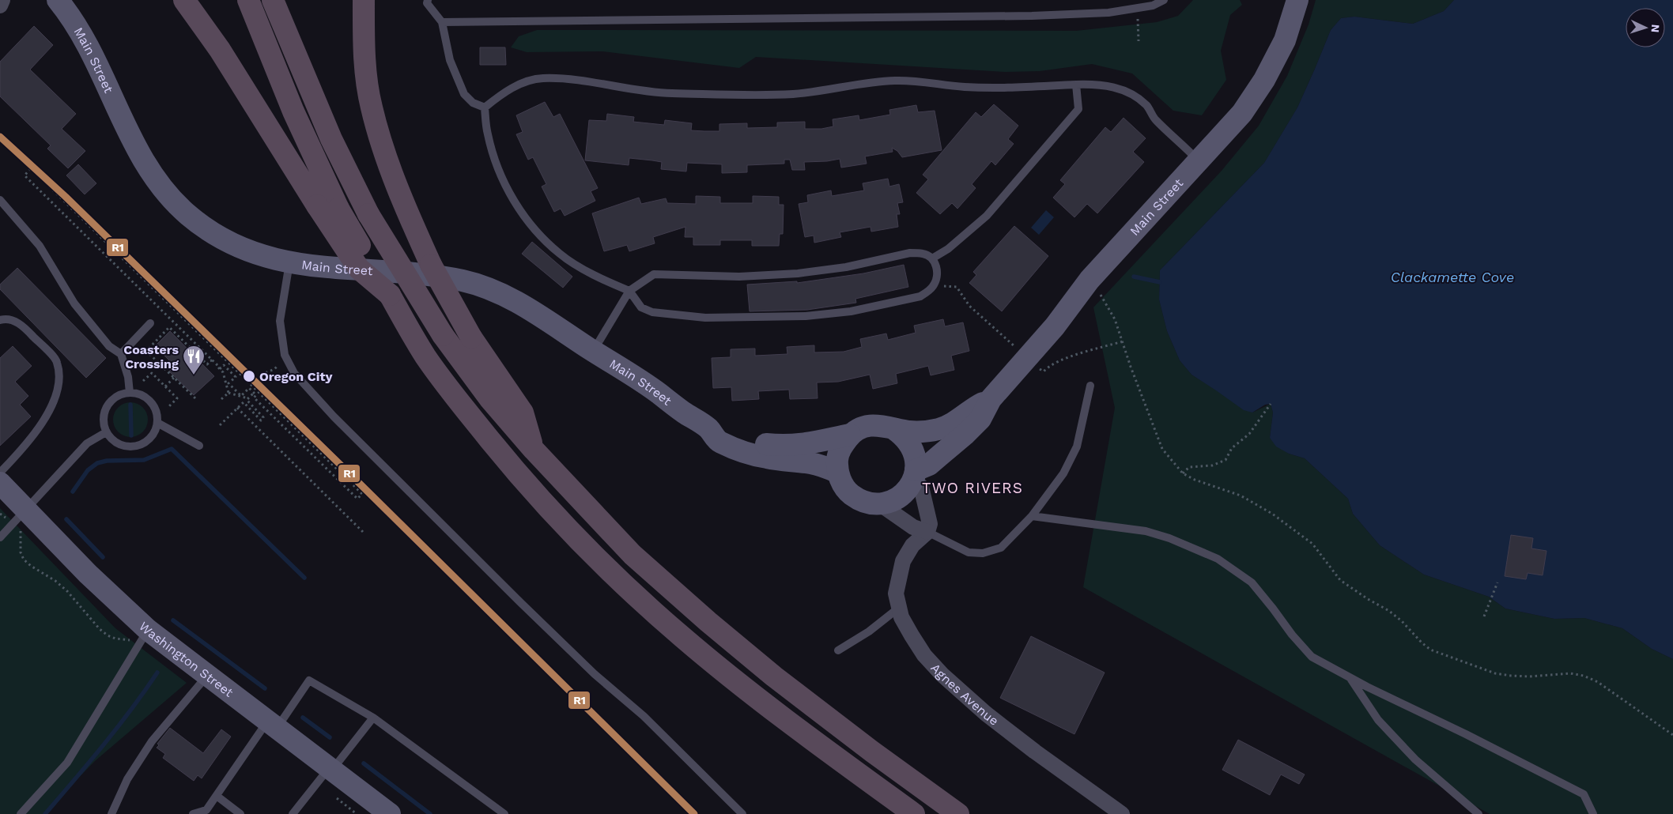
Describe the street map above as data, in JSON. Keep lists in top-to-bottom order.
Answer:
{
  "streets": {
    "street": ["Main Street", "Washington Street", "Agnes Avenue"]
  },
  "districts": ["TWO RIVERS"],
  "water": ["Clackamette Cove"],
  "places": {
    "restaurant": ["Coasters Crossing"],
    "other": ["Oregon City"]
  },
  "lines": ["transit line R1"],
  "north": "right"
}
